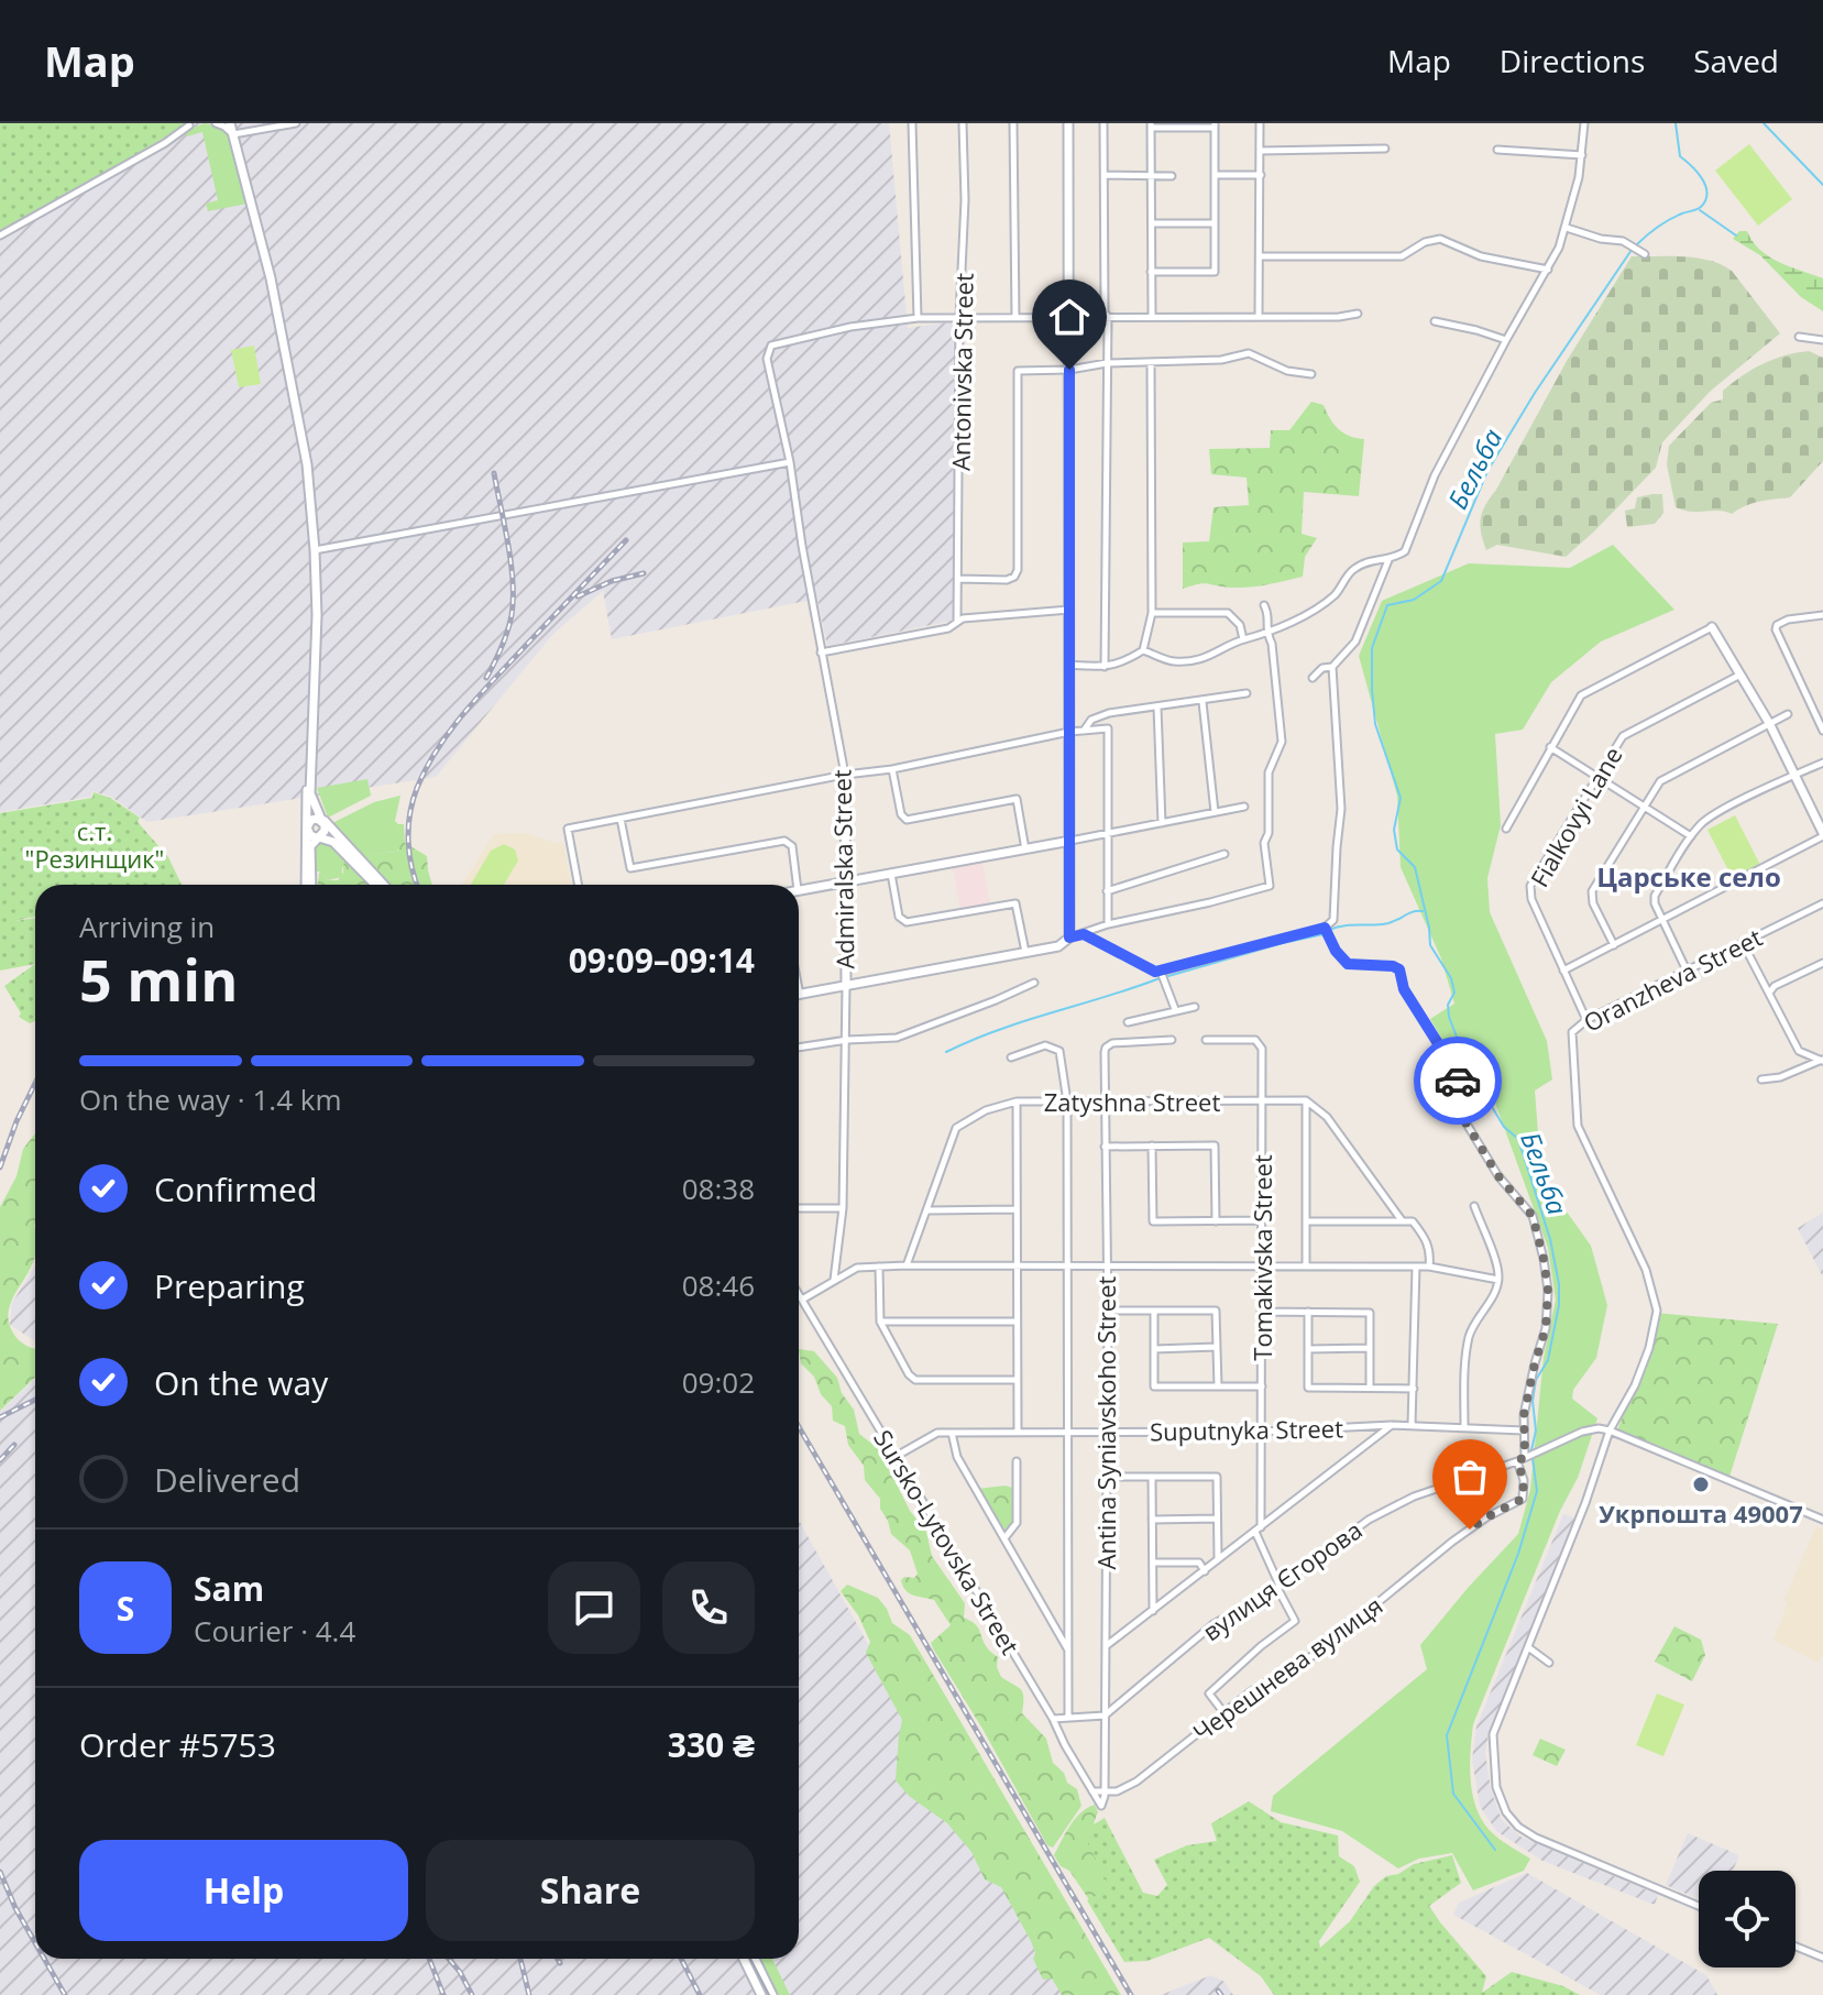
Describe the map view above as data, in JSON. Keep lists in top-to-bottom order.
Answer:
{
  "streets": {
    "street": [
      "Antonivska Street",
      "Fialkovyi Lane",
      "Admiralska Street",
      "Oranzheva Street",
      "Zatyshna Street",
      "Tomakivska Street",
      "Antina Syniavskoho Street",
      "Suputnyka Street",
      "Sursko-Lytovska Street",
      "вулиця Єгорова",
      "Черешнева вулиця"
    ]
  },
  "crossings": [
    ["Fialkovyi Lane", "Oranzheva Street"],
    ["Oranzheva Street", "вулиця Єгорова"],
    ["Zatyshna Street", "Tomakivska Street"],
    ["Zatyshna Street", "Antina Syniavskoho Street"],
    ["Tomakivska Street", "Suputnyka Street"],
    ["Antina Syniavskoho Street", "Suputnyka Street"],
    ["Antina Syniavskoho Street", "Sursko-Lytovska Street"],
    ["Antina Syniavskoho Street", "вулиця Єгорова"],
    ["Antina Syniavskoho Street", "Черешнева вулиця"],
    ["Suputnyka Street", "Sursko-Lytovska Street"],
    ["вулиця Єгорова", "Черешнева вулиця"]
  ],
  "districts": ["Царське село"],
  "water": ["Бельба"],
  "parks": ["с.т. \"Резинщик\""],
  "places": ["Укрпошта 49007"],
  "page": {
    "header": "Map",
    "nav": ["Map", "Directions", "Saved"],
    "heading": ["5 min", "Arriving in", "09:09–09:14"],
    "panel": [
      "Sam",
      "Courier · 4.4",
      "Order #5753",
      "330 ₴"
    ],
    "bar": "On the way · 1.4 km",
    "list": [
      ["Confirmed", "08:38"],
      ["Preparing", "08:46"],
      ["On the way", "09:02"],
      "Delivered"
    ],
    "round": "S",
    "buttons": ["Help", "Share"]
  }
}
